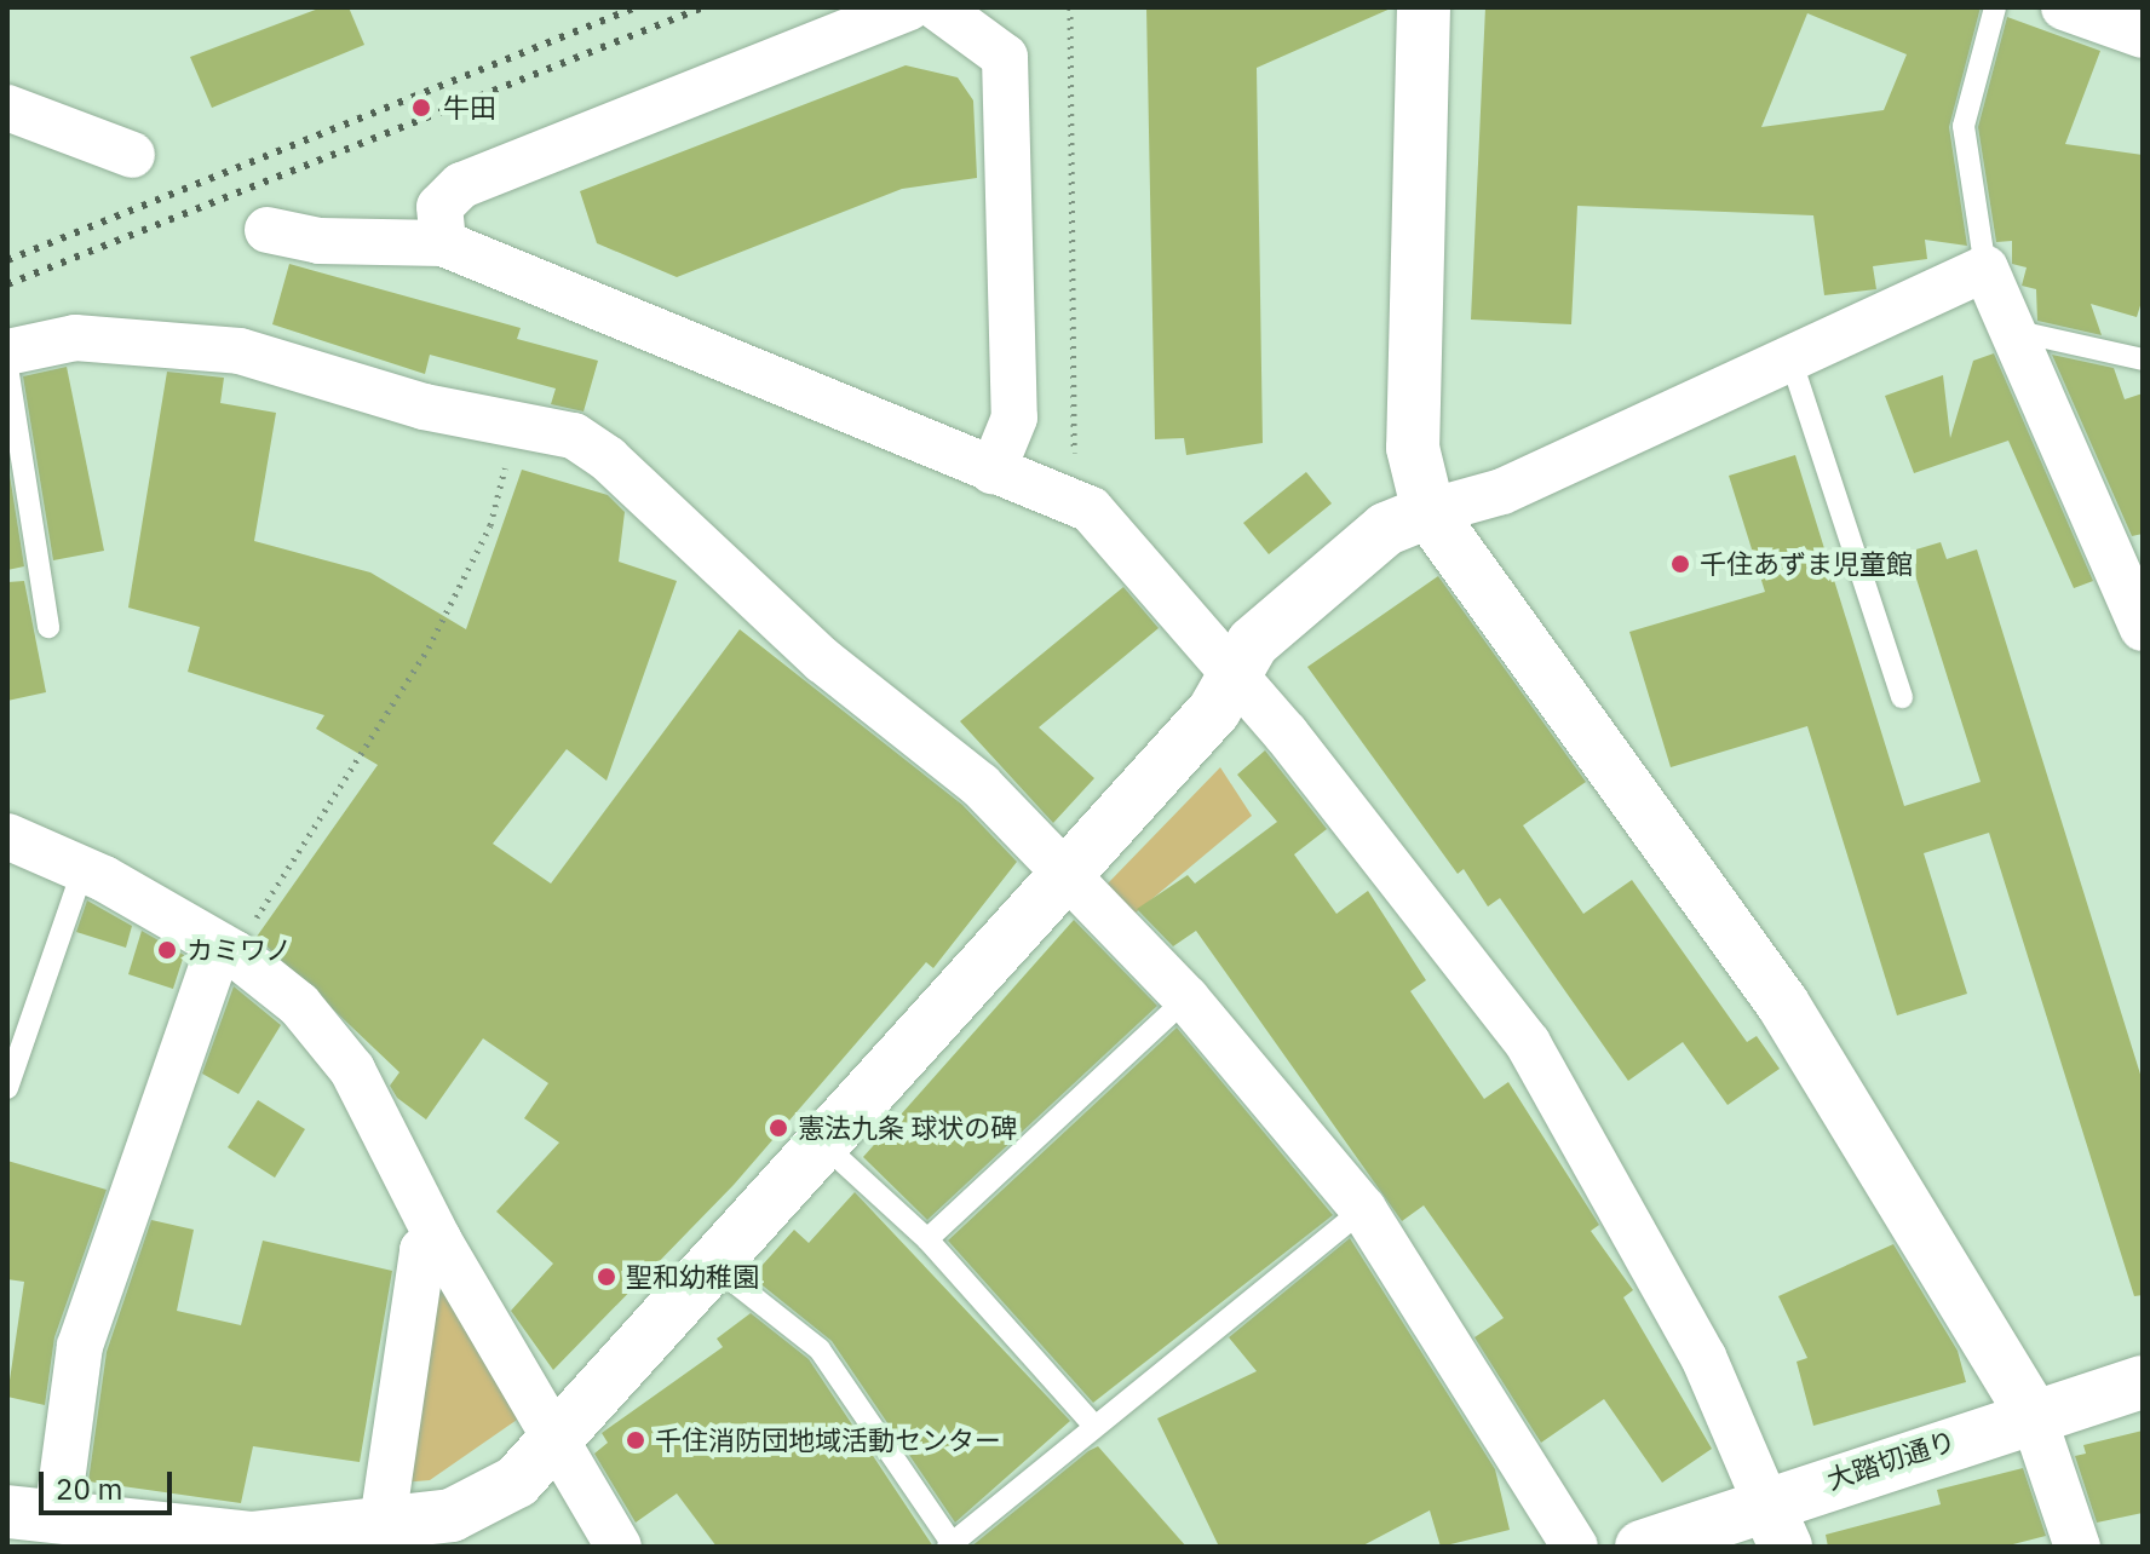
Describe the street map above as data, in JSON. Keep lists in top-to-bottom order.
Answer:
{
  "streets": {
    "street": ["大踏切通り"]
  },
  "places": [
    "牛田",
    "千住あずま児童館",
    "カミワノ",
    "憲法九条 球状の碑",
    "聖和幼稚園",
    "千住消防団地域活動センター"
  ],
  "scale_bar": "20 m"
}
